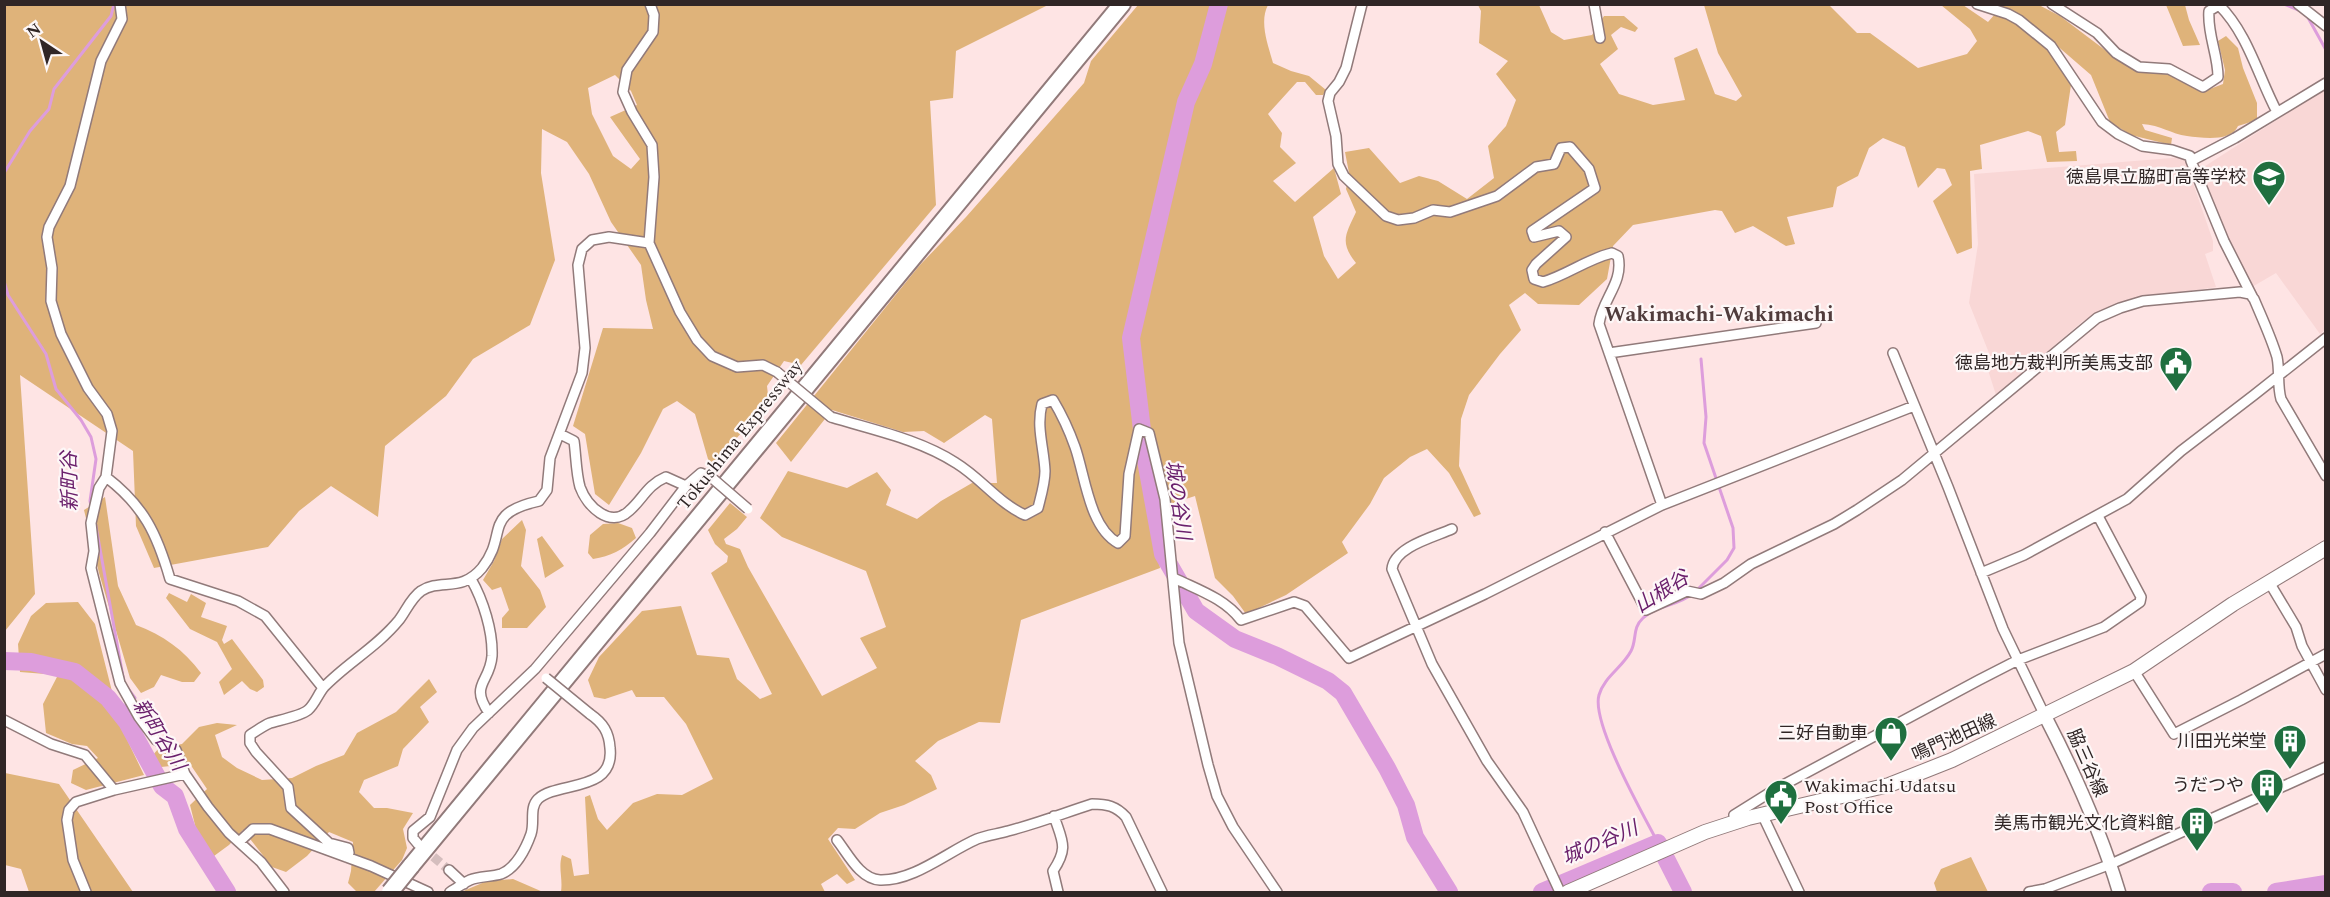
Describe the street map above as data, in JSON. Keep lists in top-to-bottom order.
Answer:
{
  "streets": {
    "highway": ["Tokushima Expressway"],
    "main road": ["鳴門池田線", "脇三谷線"]
  },
  "crossings": [
    ["鳴門池田線", "脇三谷線"]
  ],
  "districts": ["Wakimachi-Wakimachi"],
  "water": [
    "新町谷",
    "城の谷川",
    "山根谷",
    "新町谷川"
  ],
  "places": {
    "school or university": ["徳島県立脇町高等学校"],
    "public building": ["徳島地方裁判所美馬支部", "Wakimachi Udatsu Post Office"],
    "shop": ["三好自動車"],
    "building": ["川田光栄堂", "うだつや", "美馬市観光文化資料館"]
  },
  "north": "top left"
}
